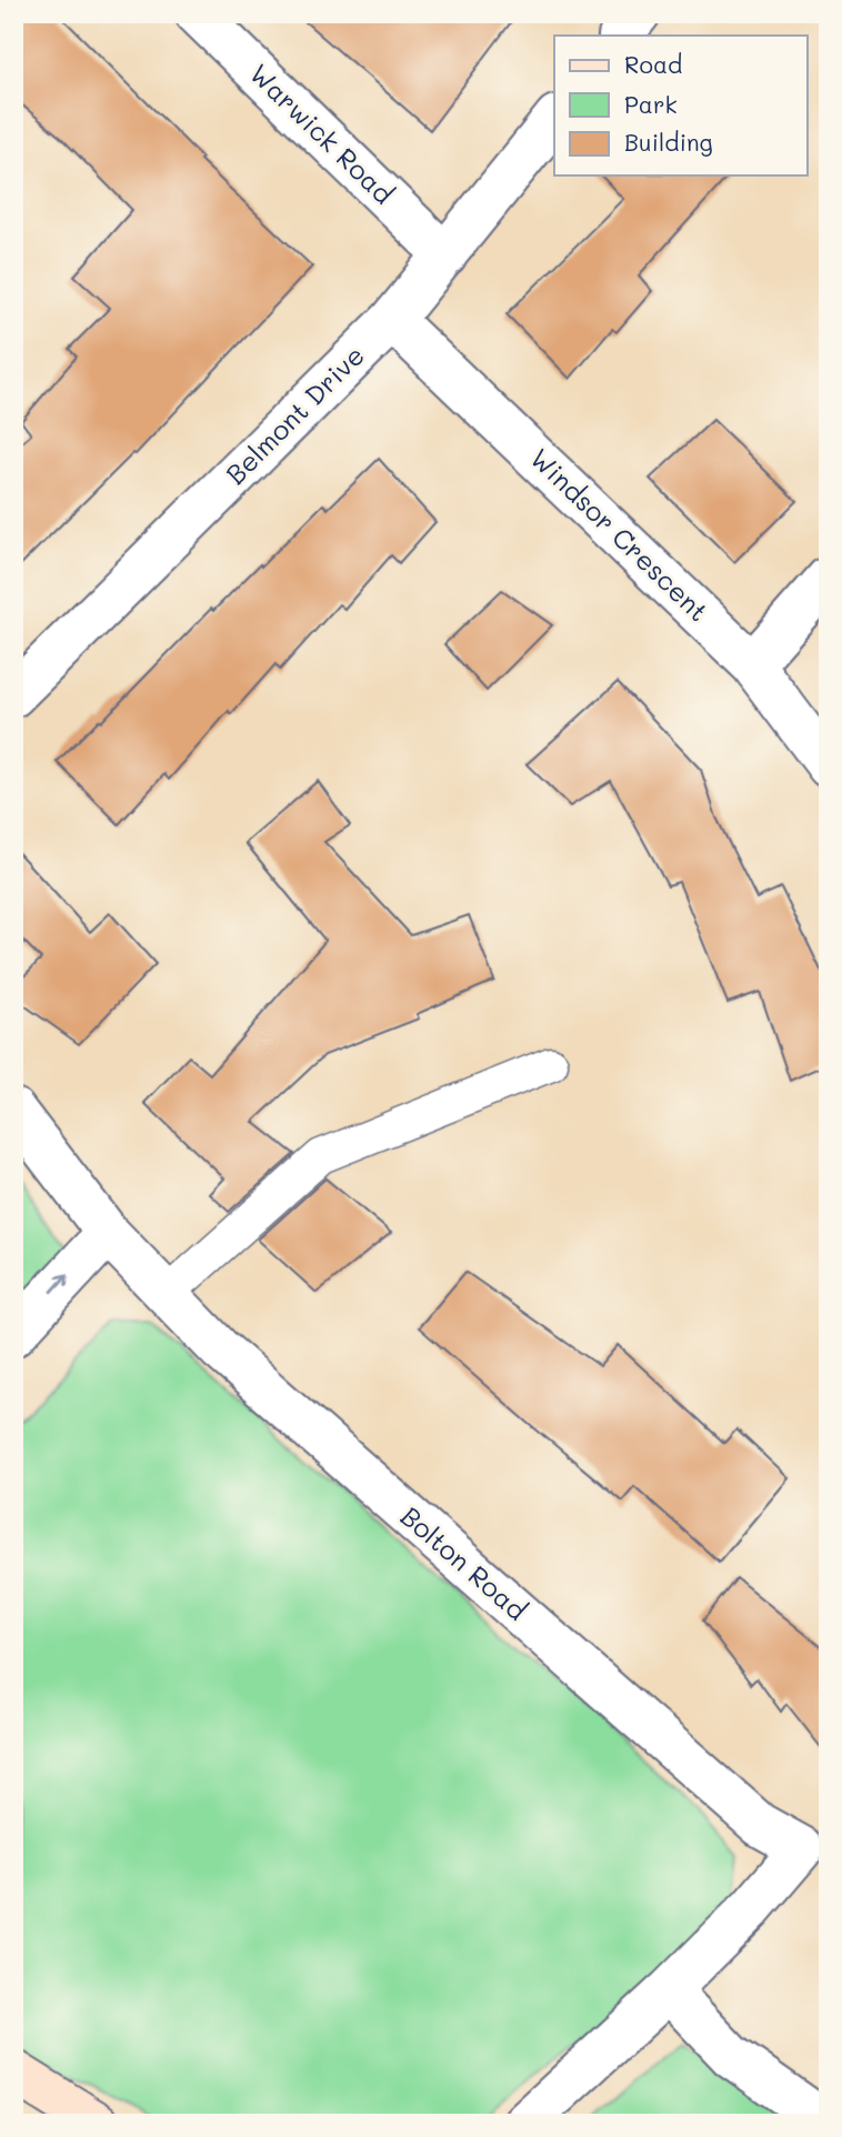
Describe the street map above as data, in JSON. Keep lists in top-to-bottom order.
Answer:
{
  "streets": {
    "street": [
      "Warwick Road",
      "Belmont Drive",
      "Windsor Crescent",
      "Bolton Road"
    ]
  },
  "crossings": [
    ["Warwick Road", "Belmont Drive"],
    ["Belmont Drive", "Windsor Crescent"]
  ],
  "legend": ["Road", "Park", "Building"]
}
